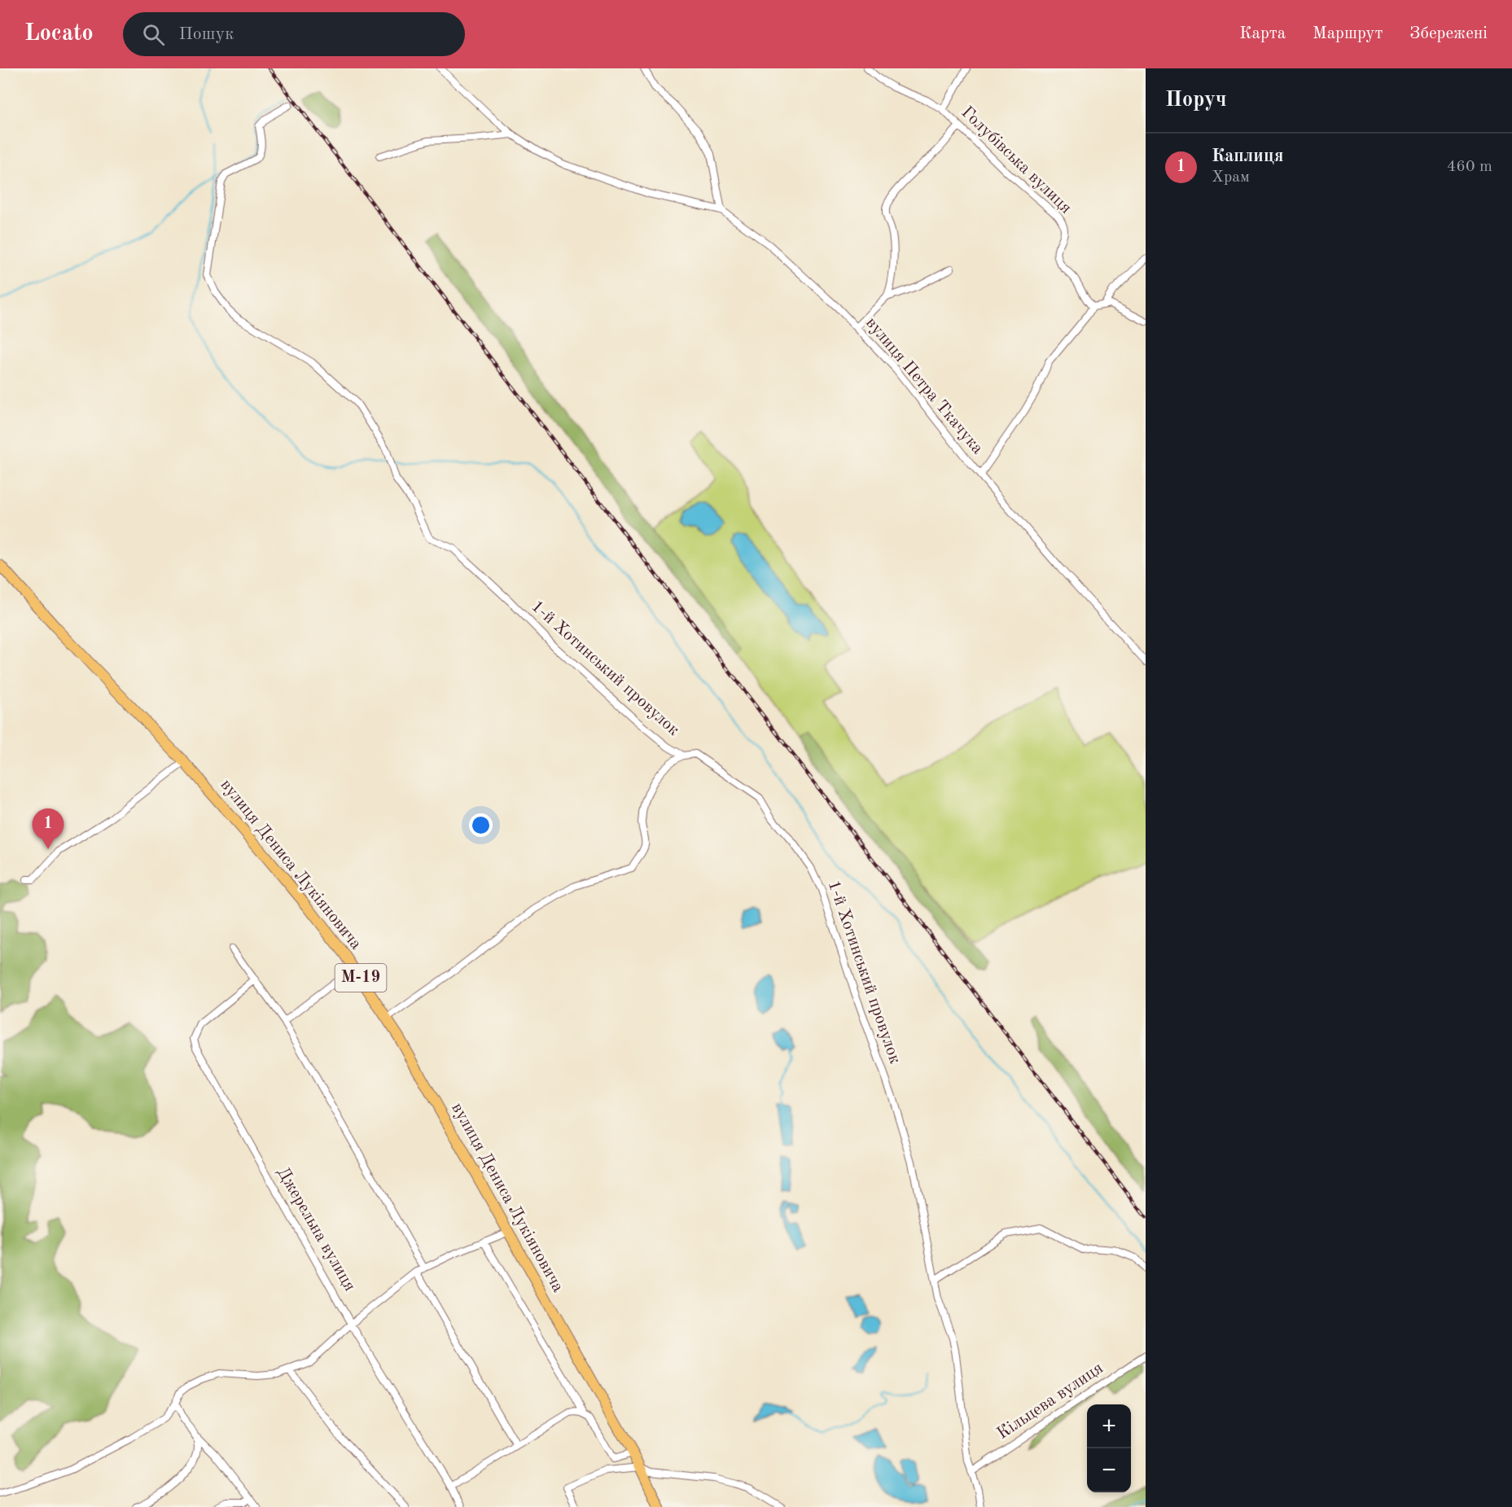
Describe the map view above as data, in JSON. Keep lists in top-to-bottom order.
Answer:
{
  "streets": {
    "highway": ["вулиця Дениса Лукіяновича", "М-19"],
    "street": [
      "Голубівська вулиця",
      "вулиця Петра Ткачука",
      "1-й Хотинський провулок",
      "Джерельна вулиця",
      "Кільцева вулиця"
    ]
  },
  "crossings": [
    ["1-й Хотинський провулок", "Кільцева вулиця"],
    ["вулиця Дениса Лукіяновича", "М-19"]
  ],
  "page": {
    "header": "Locato",
    "search": "Пошук",
    "nav": ["Карта", "Маршрут", "Збережені"],
    "heading": "Поруч",
    "list": [
      {
        "mark": "1",
        "name": "Каплиця",
        "note": "Храм",
        "value": "460 m"
      }
    ],
    "pins": "1",
    "map_buttons": ["+", "−"]
  }
}
